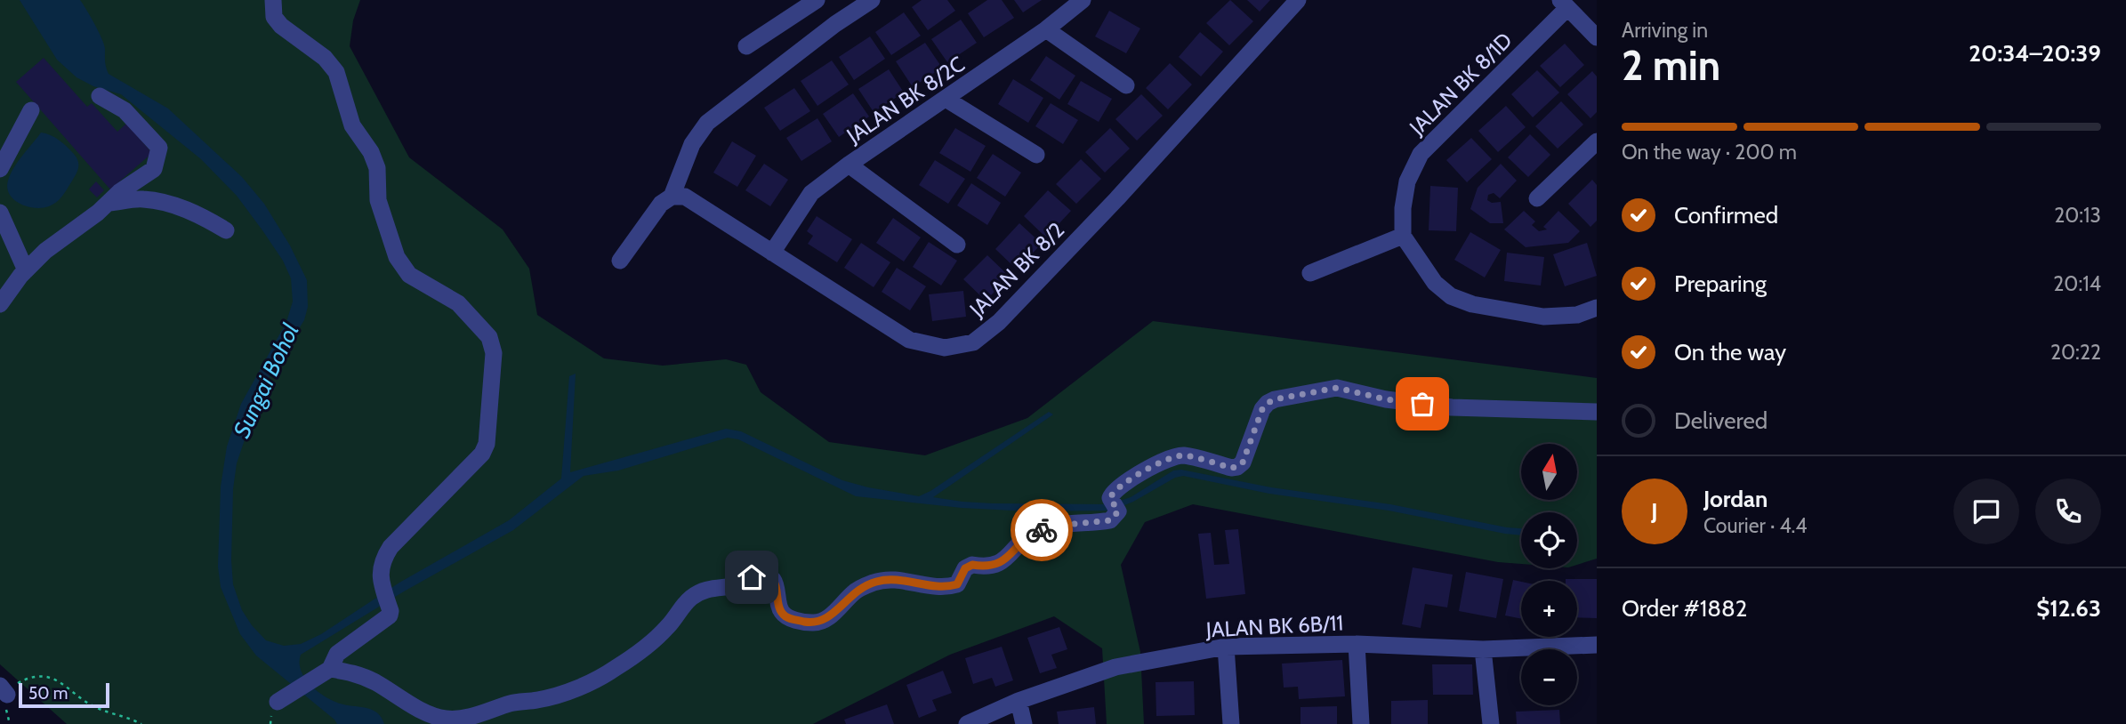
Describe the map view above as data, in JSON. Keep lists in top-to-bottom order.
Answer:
{
  "streets": {
    "street": [
      "JALAN BK 8/1D",
      "JALAN BK 8/2C",
      "JALAN BK 8/2",
      "JALAN BK 6B/11"
    ]
  },
  "crossings": [
    ["JALAN BK 8/2C", "JALAN BK 8/2"]
  ],
  "water": ["Sungai Bohol"],
  "scale_bar": "50 m",
  "north": "top",
  "page": {
    "heading": ["2 min", "Arriving in", "20:34–20:39"],
    "panel": [
      "Jordan",
      "Courier · 4.4",
      "Order #1882",
      "$12.63"
    ],
    "bar": "On the way · 200 m",
    "list": [
      ["Confirmed", "20:13"],
      ["Preparing", "20:14"],
      ["On the way", "20:22"],
      "Delivered"
    ],
    "map_buttons": ["+", "−"],
    "round": "J",
    "scale": "50 m"
  }
}
